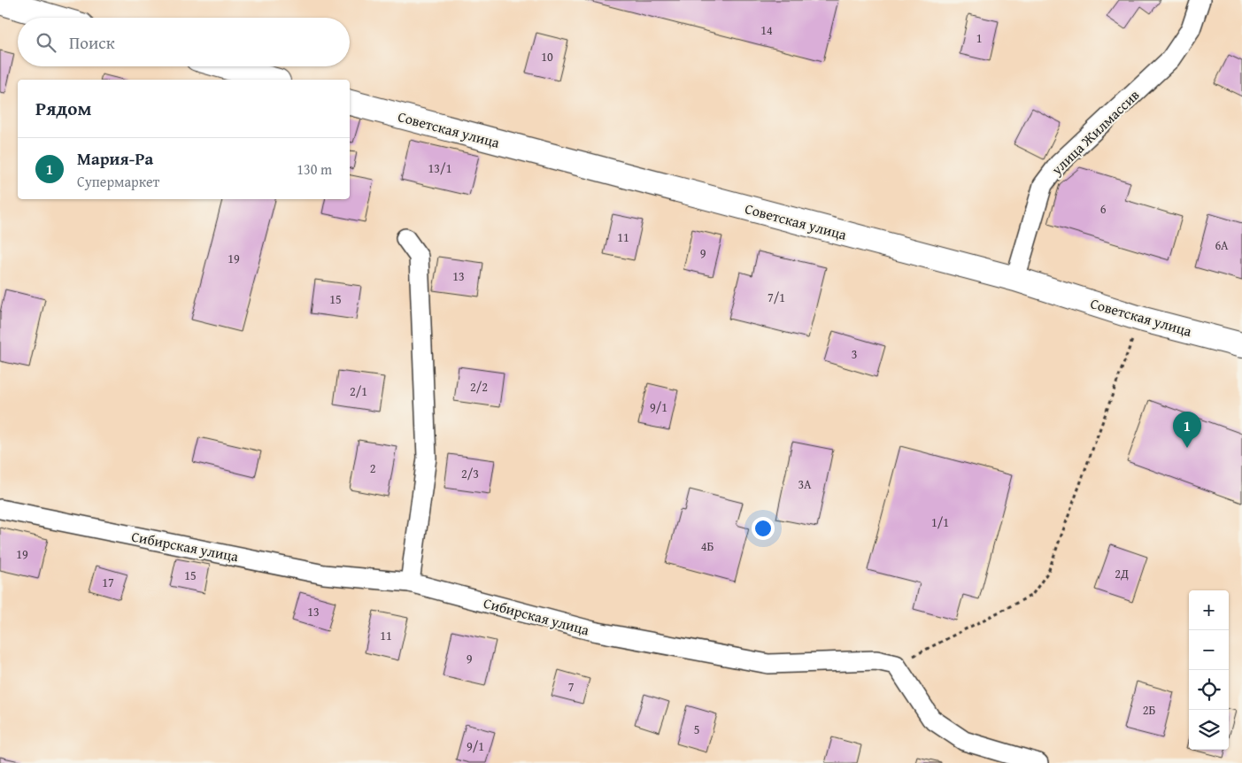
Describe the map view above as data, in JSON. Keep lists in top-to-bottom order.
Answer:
{
  "streets": {
    "main road": ["Советская улица"],
    "street": ["улица Жилмассив", "Сибирская улица"]
  },
  "crossings": [
    ["Советская улица", "улица Жилмассив"]
  ],
  "house_numbers": [
    "14",
    "1",
    "10",
    "13/1",
    "6",
    "11",
    "6А",
    "9",
    "19",
    "13",
    "7/1",
    "15",
    "3",
    "2/2",
    "2/1",
    "9/1",
    "2",
    "2/3",
    "3А",
    "1/1",
    "4Б",
    "19",
    "2Д",
    "15",
    "17",
    "13",
    "11",
    "9",
    "7",
    "2Б",
    "5",
    "9/1"
  ],
  "page": {
    "search": "Поиск",
    "heading": "Рядом",
    "list": [
      {
        "mark": "1",
        "name": "Мария-Ра",
        "note": "Супермаркет",
        "value": "130 m"
      }
    ],
    "pins": "1",
    "map_buttons": ["+", "−"]
  }
}
